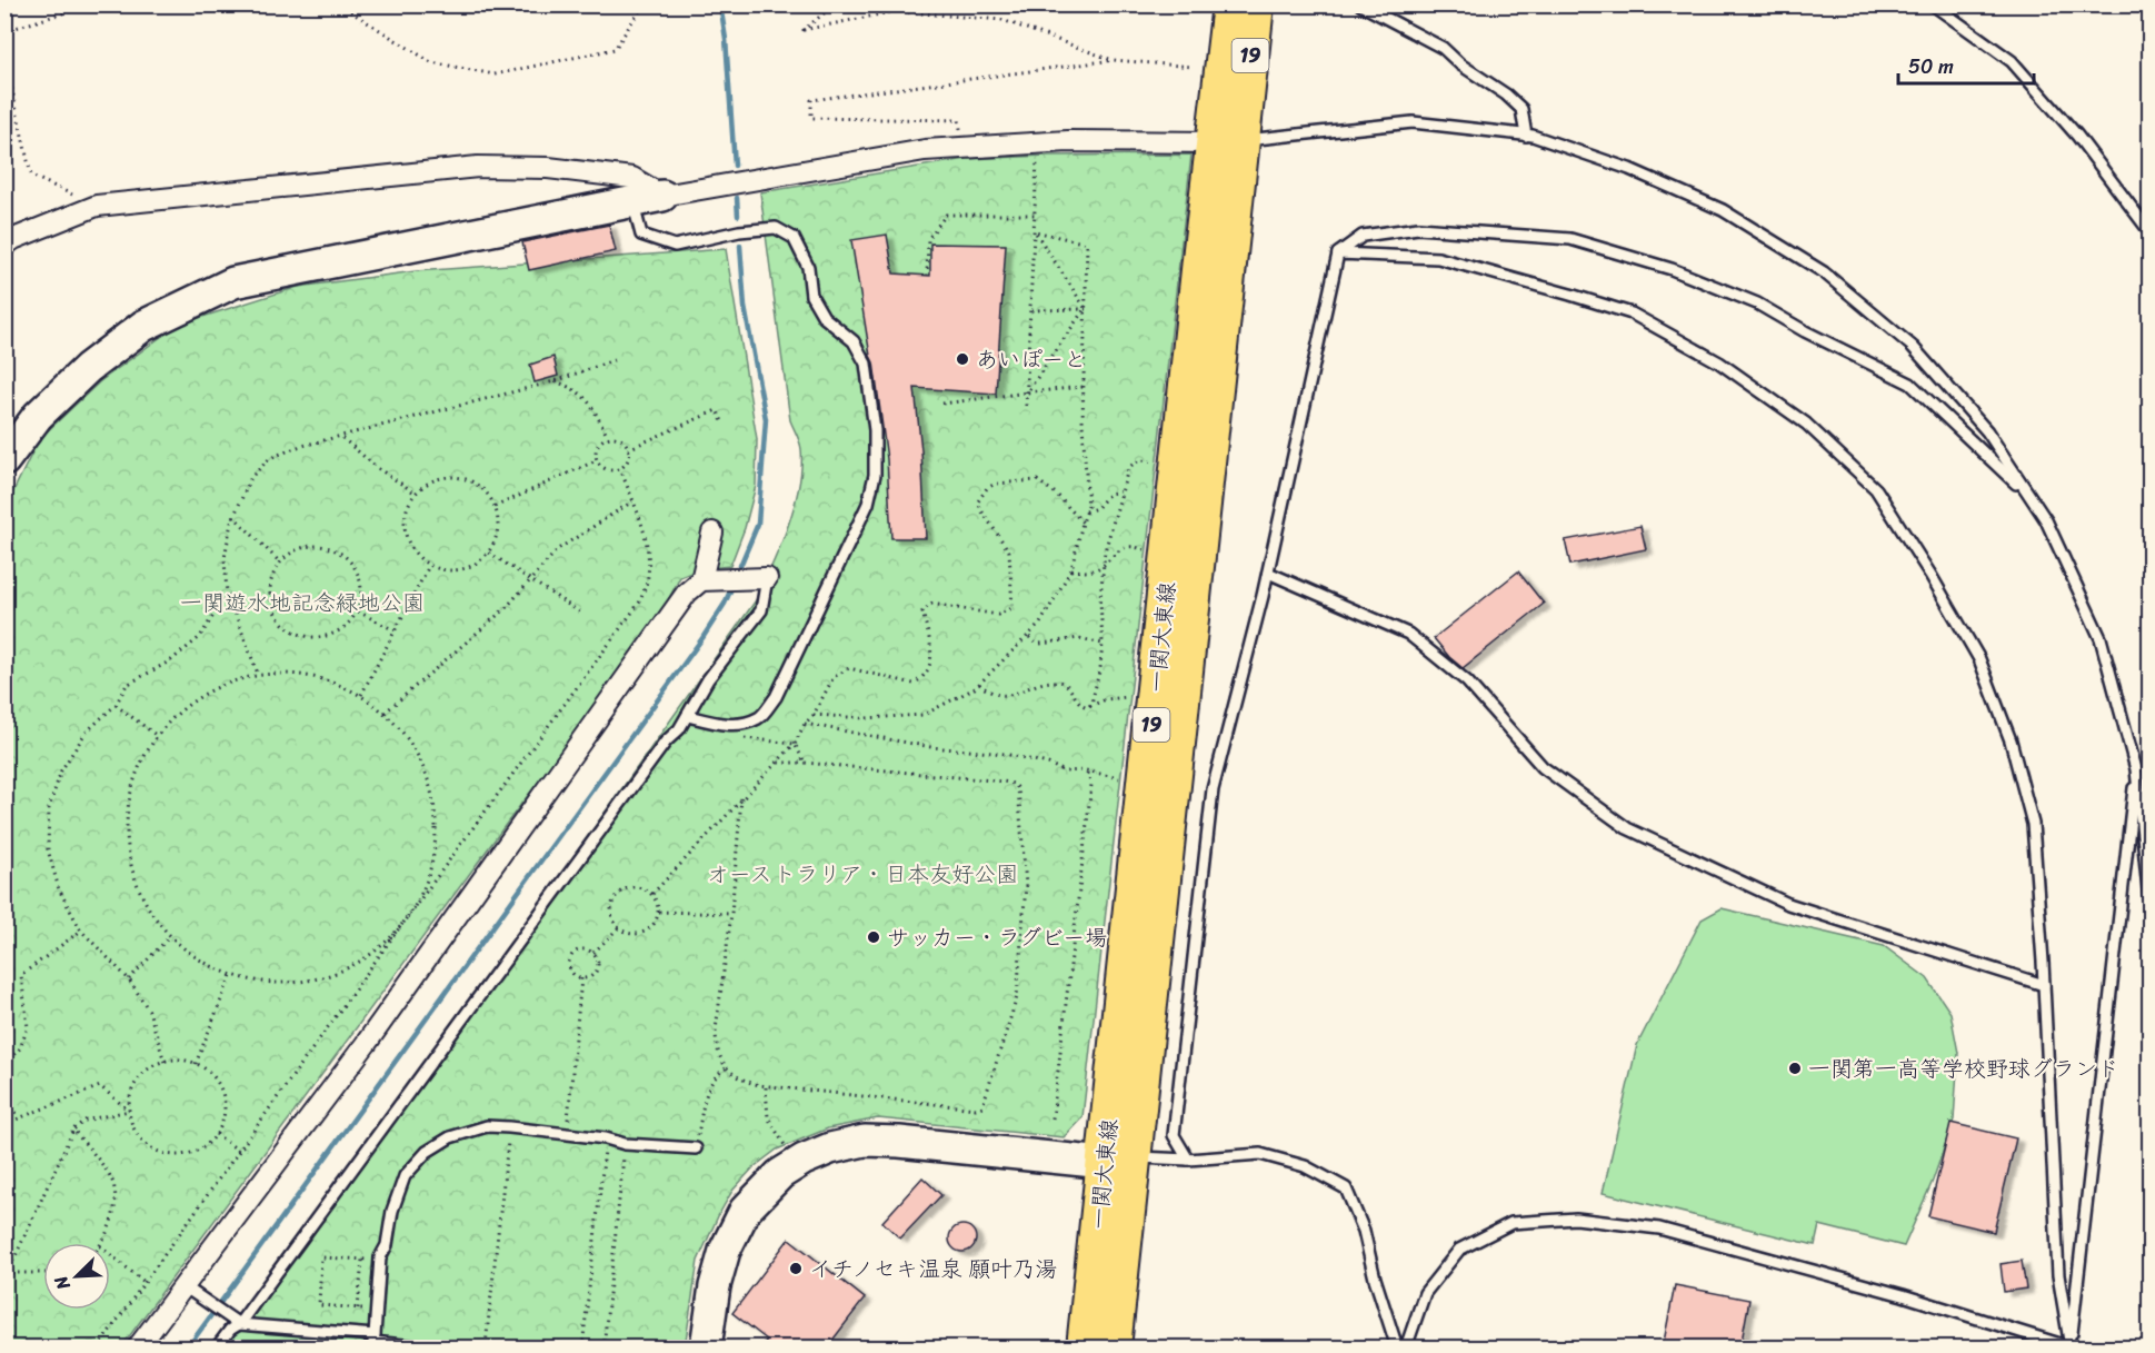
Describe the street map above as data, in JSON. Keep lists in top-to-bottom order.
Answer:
{
  "streets": {
    "main road": ["19", "一関大東線"]
  },
  "parks": ["一関遊水地記念緑地公園", "オーストラリア・日本友好公園"],
  "places": [
    "あいぽーと",
    "サッカー・ラグビー場",
    "一関第一高等学校野球グランド",
    "イチノセキ温泉 願叶乃湯"
  ],
  "scale_bar": "50 m",
  "north": "bottom left"
}
